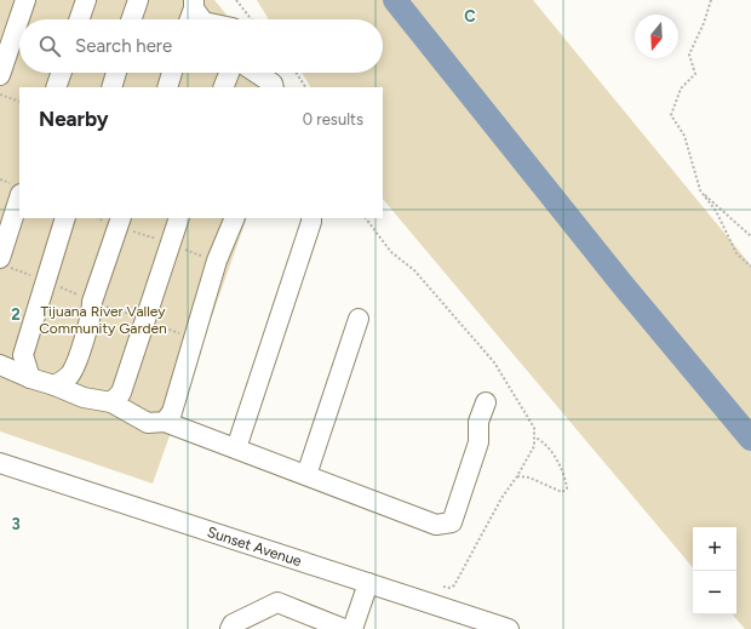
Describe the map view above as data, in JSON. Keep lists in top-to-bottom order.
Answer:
{
  "streets": {
    "street": ["Sunset Avenue"]
  },
  "parks": ["Tijuana River Valley Community Garden"],
  "north": "bottom",
  "page": {
    "search": "Search here",
    "heading": ["Nearby", "0 results"],
    "map_buttons": ["+", "−"]
  },
  "grid": {
    "columns": ["C"],
    "rows": ["2", "3"]
  }
}
